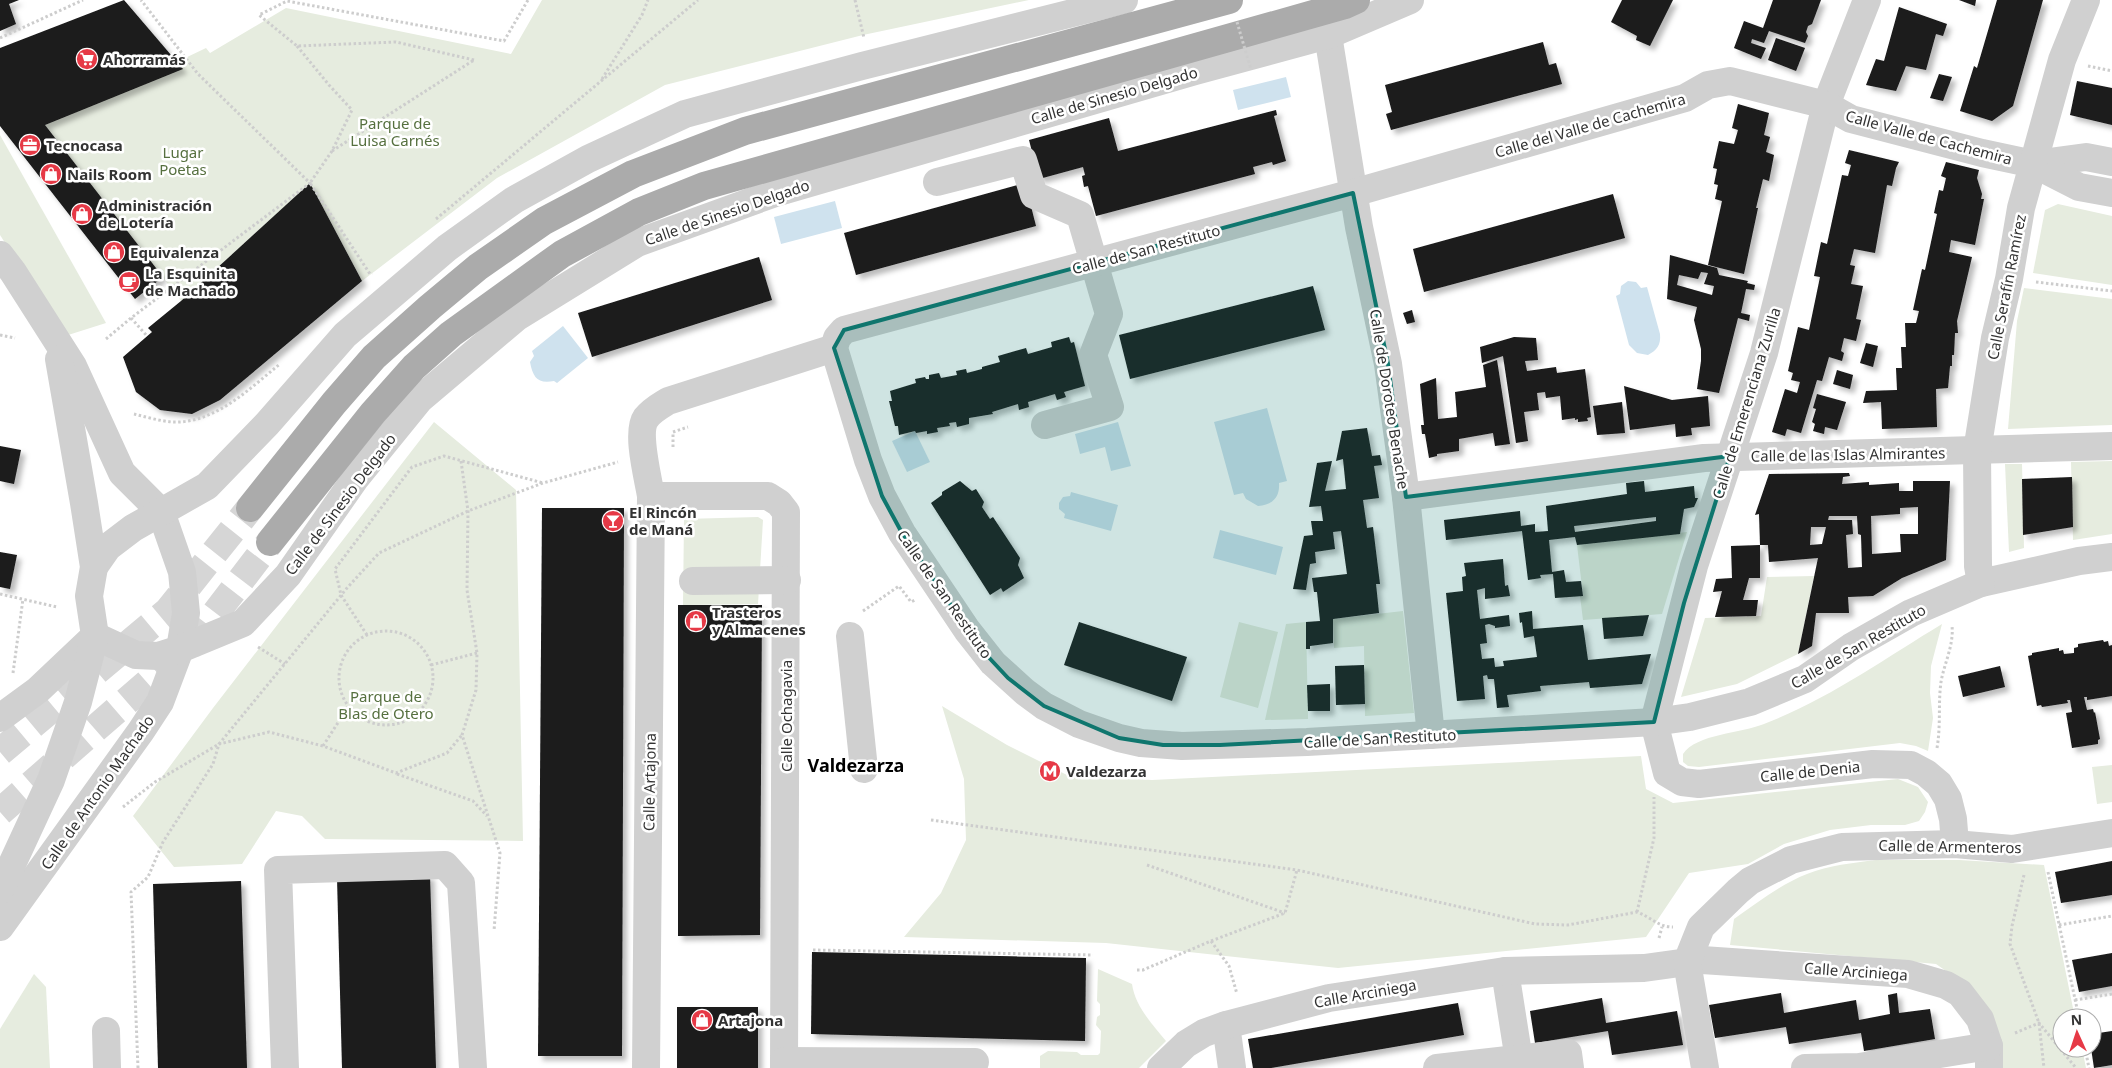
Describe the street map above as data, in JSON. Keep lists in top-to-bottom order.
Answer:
{
  "streets": {
    "main road": ["Calle de Sinesio Delgado"],
    "street": [
      "Calle del Valle de Cachemira",
      "Calle Valle de Cachemira",
      "Calle de San Restituto",
      "Calle Serafín Ramírez",
      "Calle de Doroteo Benache",
      "Calle de Emerenciana Zurilla",
      "Calle de las Islas Almirantes",
      "Calle Ochagavia",
      "Calle de Denia",
      "Calle Artajona",
      "Calle de Antonio Machado",
      "Calle de Armenteros",
      "Calle Arciniega"
    ]
  },
  "crossings": [
    ["Calle de Sinesio Delgado", "Calle de Doroteo Benache"],
    ["Calle de Sinesio Delgado", "Calle de Antonio Machado"],
    ["Calle del Valle de Cachemira", "Calle Valle de Cachemira"],
    ["Calle del Valle de Cachemira", "Calle de San Restituto"],
    ["Calle del Valle de Cachemira", "Calle de Doroteo Benache"],
    ["Calle del Valle de Cachemira", "Calle de Emerenciana Zurilla"],
    ["Calle Valle de Cachemira", "Calle Serafín Ramírez"],
    ["Calle Valle de Cachemira", "Calle de Emerenciana Zurilla"],
    ["Calle de San Restituto", "Calle Serafín Ramírez"],
    ["Calle de San Restituto", "Calle de Doroteo Benache"],
    ["Calle de San Restituto", "Calle de Emerenciana Zurilla"],
    ["Calle de San Restituto", "Calle de Denia"],
    ["Calle Serafín Ramírez", "Calle de las Islas Almirantes"],
    ["Calle de Doroteo Benache", "Calle de las Islas Almirantes"],
    ["Calle de Emerenciana Zurilla", "Calle de las Islas Almirantes"],
    ["Calle de Emerenciana Zurilla", "Calle de Denia"],
    ["Calle Ochagavia", "Calle Artajona"],
    ["Calle de Denia", "Calle de Armenteros"],
    ["Calle de Armenteros", "Calle Arciniega"]
  ],
  "districts": ["Valdezarza"],
  "parks": ["Parque de Luisa Carnés", "Lugar Poetas", "Parque de Blas de Otero"],
  "places": {
    "supermarket": ["Ahorramás"],
    "office": ["Tecnocasa"],
    "shop": [
      "Nails Room",
      "Administración de Lotería",
      "Equivalenza",
      "Trasteros y Almacenes",
      "Artajona"
    ],
    "cafe": ["La Esquinita de Machado"],
    "bar": ["El Rincón de Maná"],
    "metro station": ["Valdezarza"]
  },
  "north": "top"
}
